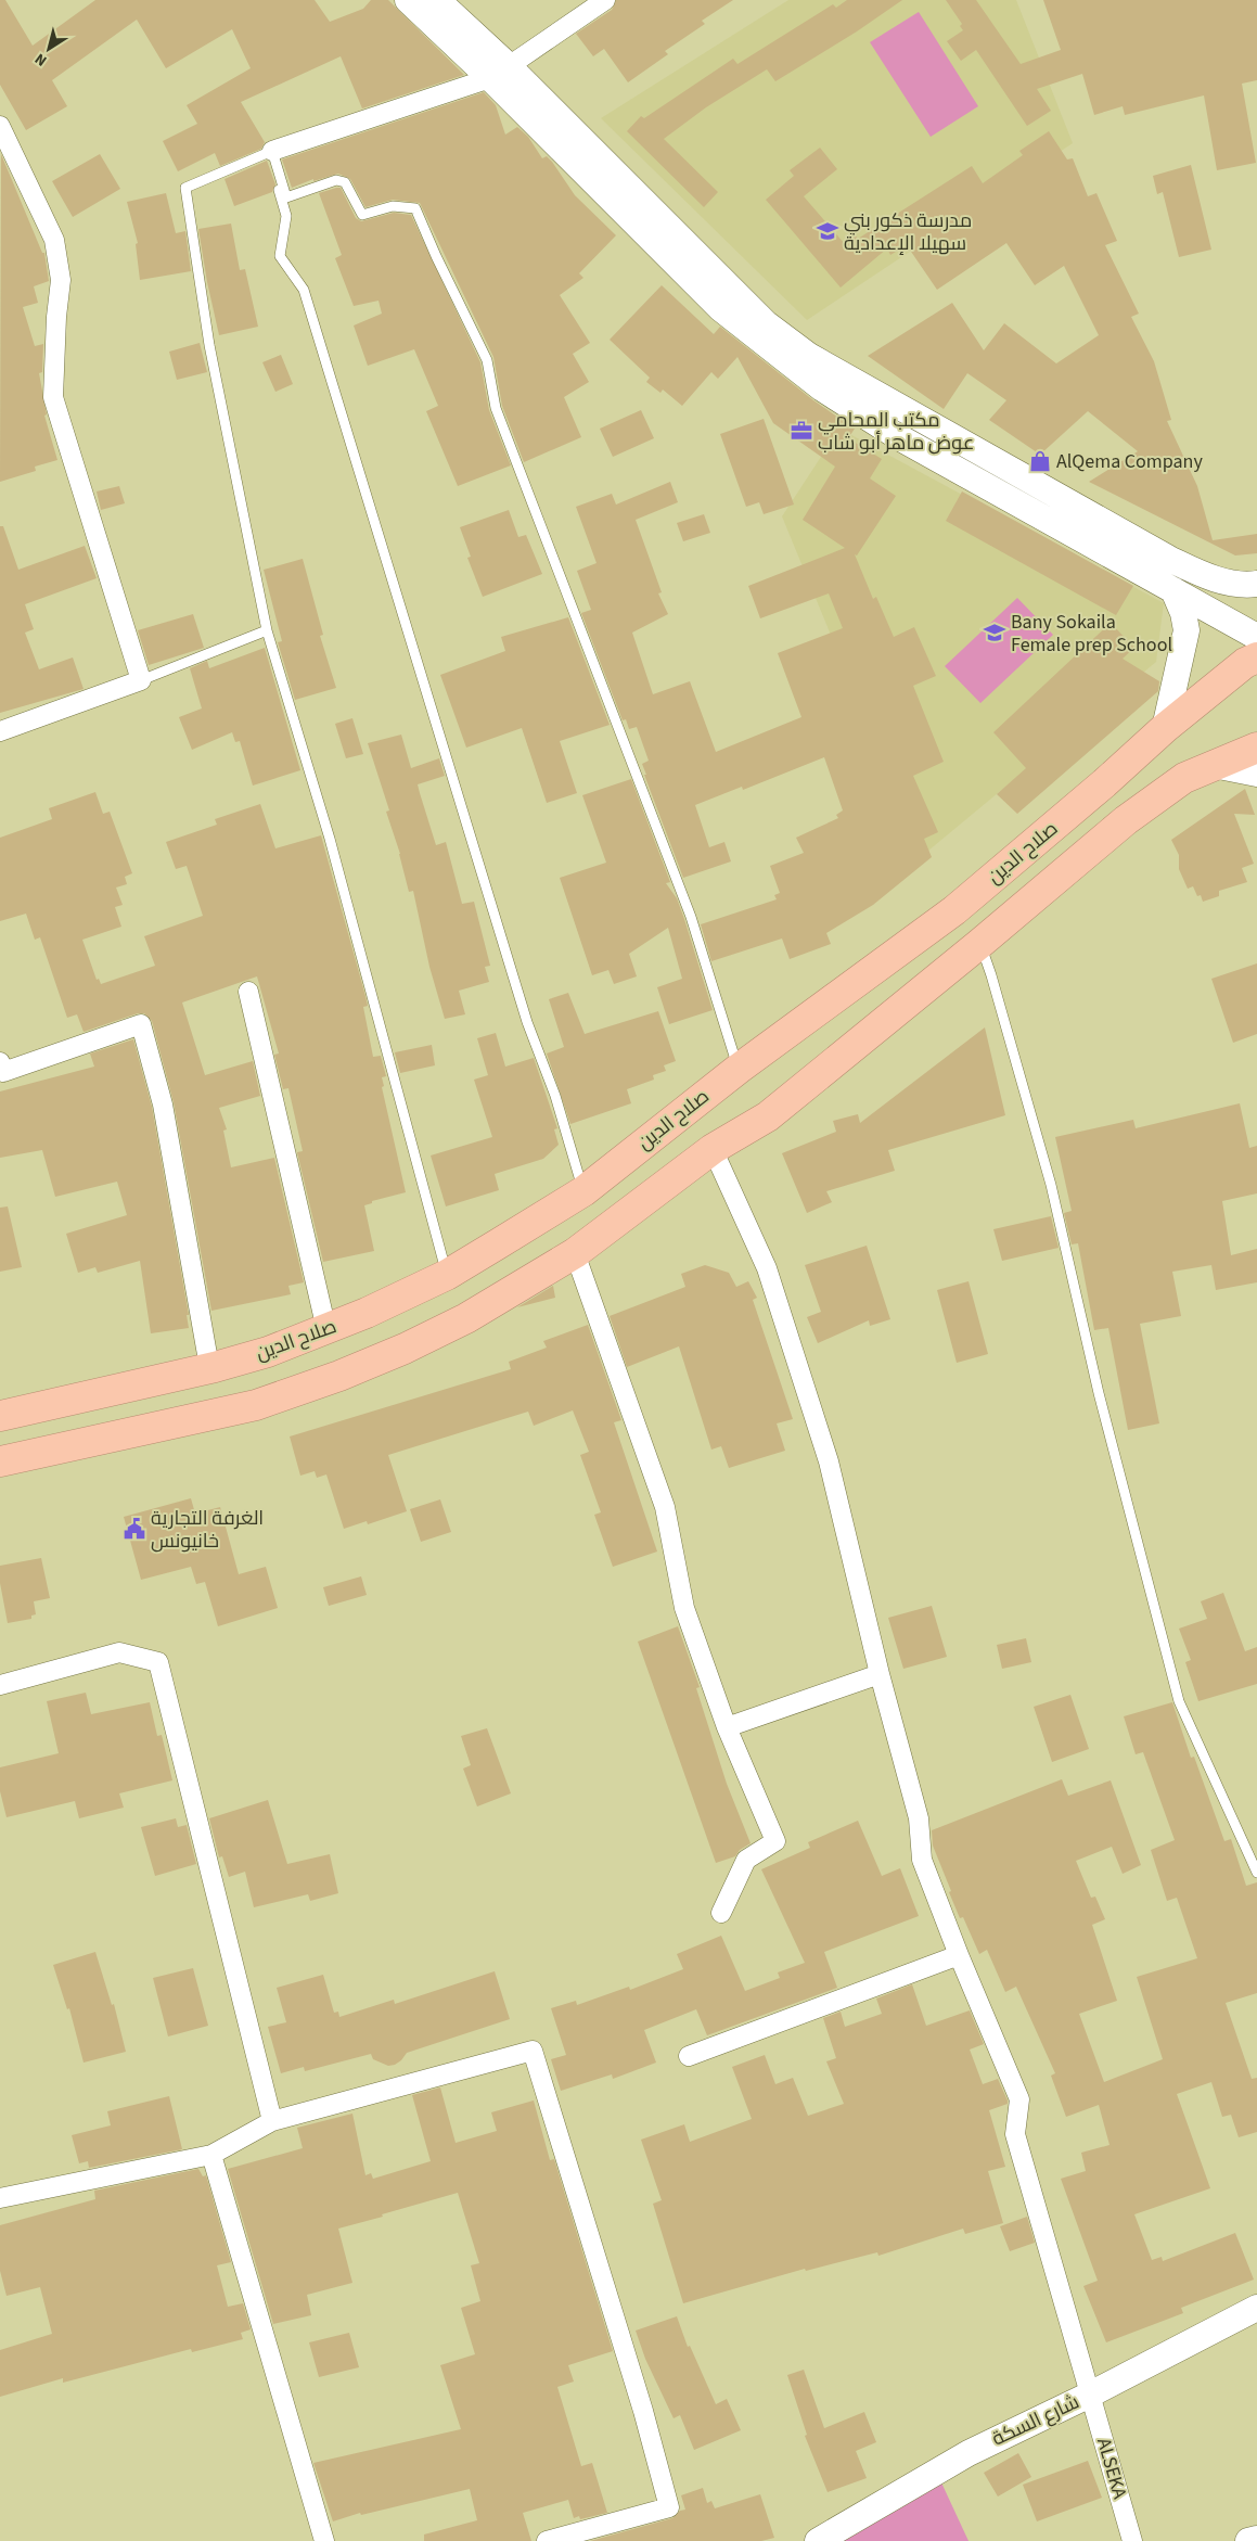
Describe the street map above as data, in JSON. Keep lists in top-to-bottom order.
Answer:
{
  "streets": {
    "highway": ["صلاح الدين"],
    "main road": ["شارع السكة"],
    "street": ["ALSEKA"]
  },
  "crossings": [
    ["شارع السكة", "ALSEKA"]
  ],
  "places": {
    "school or university": ["مدرسة ذكور بني سهيلا الإعدادية", "Bany Sokaila Female prep School"],
    "office": ["مكتب المحامي عوض ماهر أبو شاب"],
    "shop": ["AlQema Company"],
    "public building": ["الغرفة التجارية خانيونس"]
  },
  "north": "bottom left"
}
